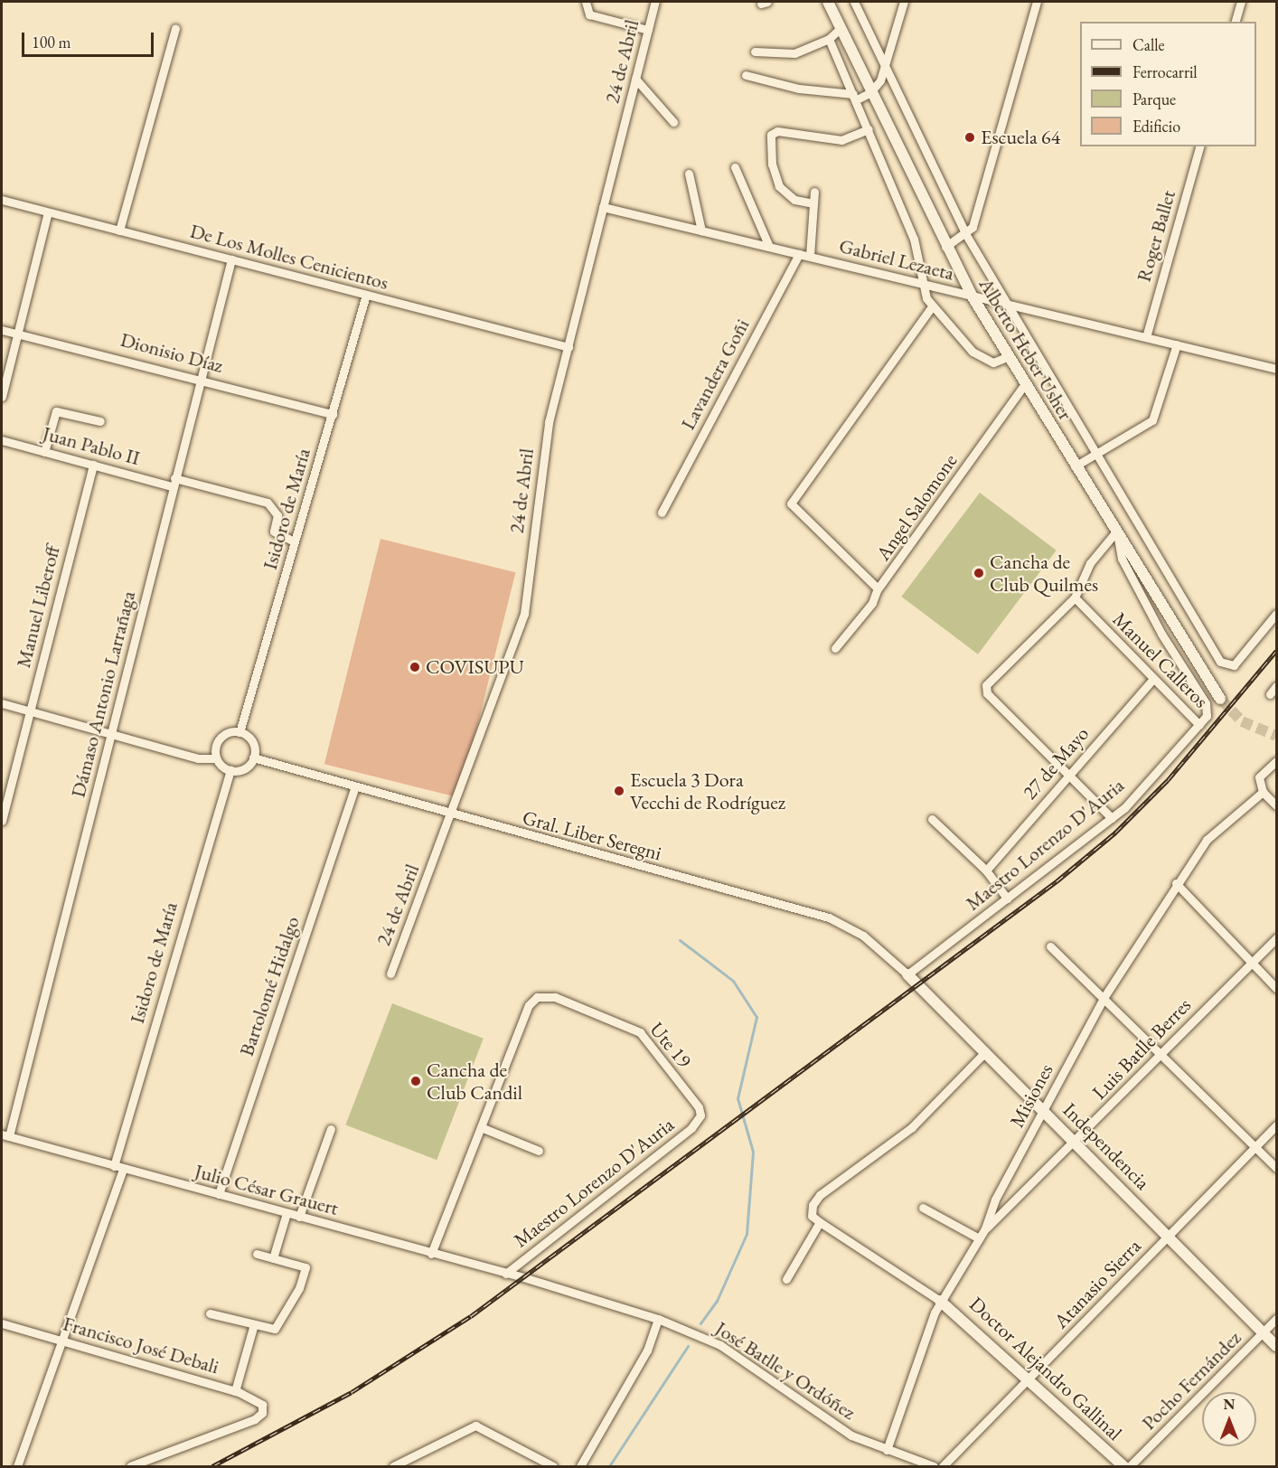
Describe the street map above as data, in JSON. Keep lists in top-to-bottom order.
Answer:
{
  "streets": {
    "street": [
      "24 de Abril",
      "Roger Ballet",
      "De Los Molles Cenicientos",
      "Gabriel Lezaeta",
      "Alberto Heber Usher",
      "Dionisio Díaz",
      "Lavandera Goñi",
      "Juan Pablo II",
      "Angel Salomone",
      "Isidoro de María",
      "Manuel Liberoff",
      "Manuel Calleros",
      "Dámaso Antonio Larrañaga",
      "27 de Mayo",
      "Gral. Liber Seregni",
      "Maestro Lorenzo D'Auria",
      "Bartolomé Hidalgo",
      "Ute 19",
      "Luis Batlle Berres",
      "Misiones",
      "Independencia",
      "Julio César Grauert",
      "Atanasio Sierra",
      "Francisco José Debali",
      "Doctor Alejandro Gallinal",
      "José Batlle y Ordóñez",
      "Pocho Fernández"
    ]
  },
  "crossings": [
    ["24 de Abril", "De Los Molles Cenicientos"],
    ["24 de Abril", "Gabriel Lezaeta"],
    ["24 de Abril", "Gral. Liber Seregni"],
    ["Roger Ballet", "Gabriel Lezaeta"],
    ["De Los Molles Cenicientos", "Isidoro de María"],
    ["De Los Molles Cenicientos", "Dámaso Antonio Larrañaga"],
    ["Gabriel Lezaeta", "Alberto Heber Usher"],
    ["Gabriel Lezaeta", "Lavandera Goñi"],
    ["Alberto Heber Usher", "Angel Salomone"],
    ["Dionisio Díaz", "Isidoro de María"],
    ["Dionisio Díaz", "Dámaso Antonio Larrañaga"],
    ["Juan Pablo II", "Isidoro de María"],
    ["Juan Pablo II", "Manuel Liberoff"],
    ["Juan Pablo II", "Dámaso Antonio Larrañaga"],
    ["Isidoro de María", "Gral. Liber Seregni"],
    ["Isidoro de María", "Julio César Grauert"],
    ["Isidoro de María", "Francisco José Debali"],
    ["Manuel Calleros", "27 de Mayo"],
    ["Manuel Calleros", "Maestro Lorenzo D'Auria"],
    ["Dámaso Antonio Larrañaga", "Julio César Grauert"],
    ["Gral. Liber Seregni", "Maestro Lorenzo D'Auria"],
    ["Gral. Liber Seregni", "Bartolomé Hidalgo"],
    ["Gral. Liber Seregni", "Independencia"],
    ["Maestro Lorenzo D'Auria", "Ute 19"],
    ["Maestro Lorenzo D'Auria", "Independencia"],
    ["Maestro Lorenzo D'Auria", "Julio César Grauert"],
    ["Bartolomé Hidalgo", "Julio César Grauert"],
    ["Luis Batlle Berres", "Misiones"],
    ["Luis Batlle Berres", "Independencia"],
    ["Misiones", "Independencia"],
    ["Misiones", "Doctor Alejandro Gallinal"],
    ["Misiones", "José Batlle y Ordóñez"],
    ["Independencia", "Atanasio Sierra"],
    ["Independencia", "Pocho Fernández"],
    ["Julio César Grauert", "José Batlle y Ordóñez"],
    ["Atanasio Sierra", "Doctor Alejandro Gallinal"]
  ],
  "places": [
    "Escuela 64",
    "Cancha de Club Quilmes",
    "COVISUPU",
    "Escuela 3 Dora Vecchi de Rodríguez",
    "Cancha de Club Candil"
  ],
  "legend": [
    "Calle",
    "Ferrocarril",
    "Parque",
    "Edificio"
  ],
  "scale_bar": "100 m",
  "north": "top"
}
